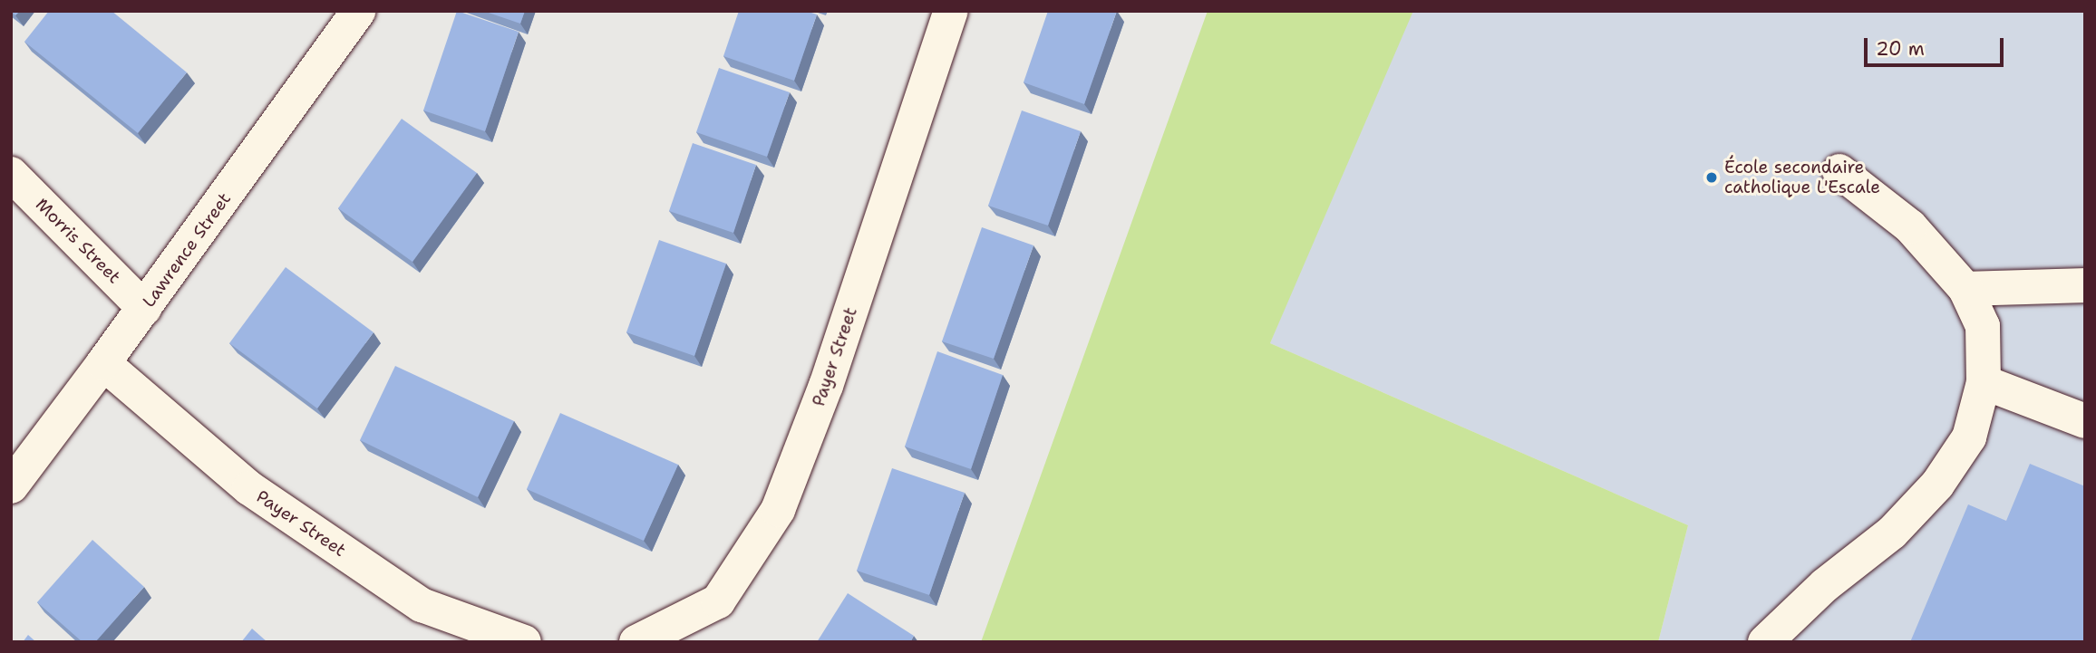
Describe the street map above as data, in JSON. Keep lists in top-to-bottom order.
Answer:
{
  "streets": {
    "street": ["Morris Street", "Lawrence Street", "Payer Street"]
  },
  "crossings": [
    ["Morris Street", "Lawrence Street"],
    ["Lawrence Street", "Payer Street"]
  ],
  "places": ["École secondaire catholique L'Escale"],
  "scale_bar": "20 m"
}
